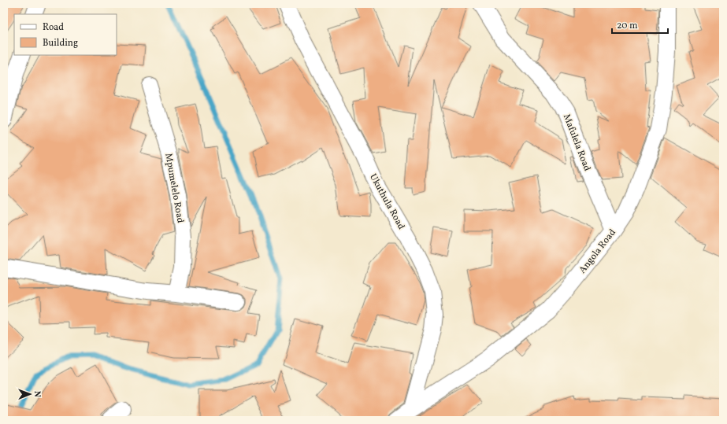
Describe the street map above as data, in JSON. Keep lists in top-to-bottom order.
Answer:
{
  "streets": {
    "street": [
      "Mafulela Road",
      "Mpumelelo Road",
      "Ukuthula Road",
      "Angola Road"
    ]
  },
  "crossings": [
    ["Mafulela Road", "Angola Road"],
    ["Ukuthula Road", "Angola Road"]
  ],
  "legend": ["Road", "Building"],
  "scale_bar": "20 m",
  "north": "right"
}
